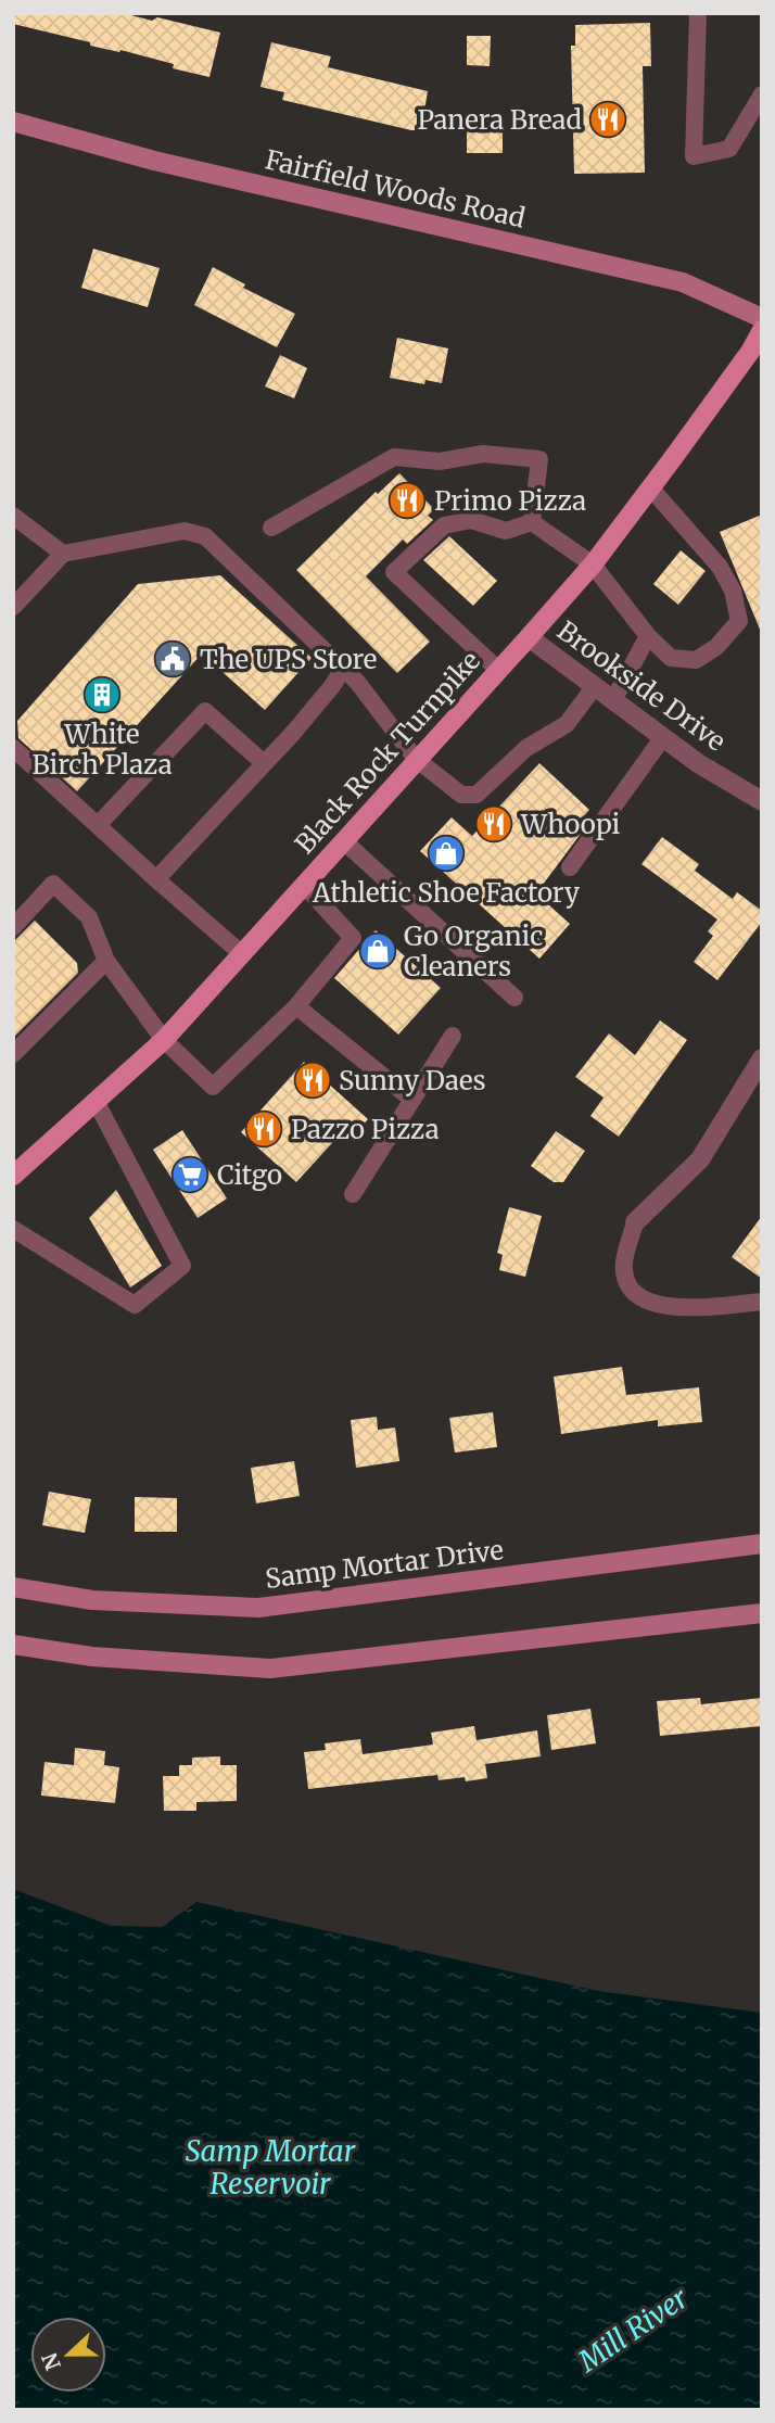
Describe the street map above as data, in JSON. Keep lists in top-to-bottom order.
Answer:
{
  "streets": {
    "main road": ["Fairfield Woods Road", "Black Rock Turnpike", "Samp Mortar Drive"],
    "street": ["Brookside Drive"]
  },
  "crossings": [
    ["Brookside Drive", "Black Rock Turnpike"]
  ],
  "water": ["Samp Mortar Reservoir", "Mill River"],
  "places": {
    "restaurant": [
      "Panera Bread",
      "Primo Pizza",
      "Whoopi",
      "Sunny Daes",
      "Pazzo Pizza"
    ],
    "public building": ["The UPS Store"],
    "building": ["White Birch Plaza"],
    "shop": ["Athletic Shoe Factory", "Go Organic Cleaners"],
    "supermarket": ["Citgo"]
  },
  "north": "left"
}
